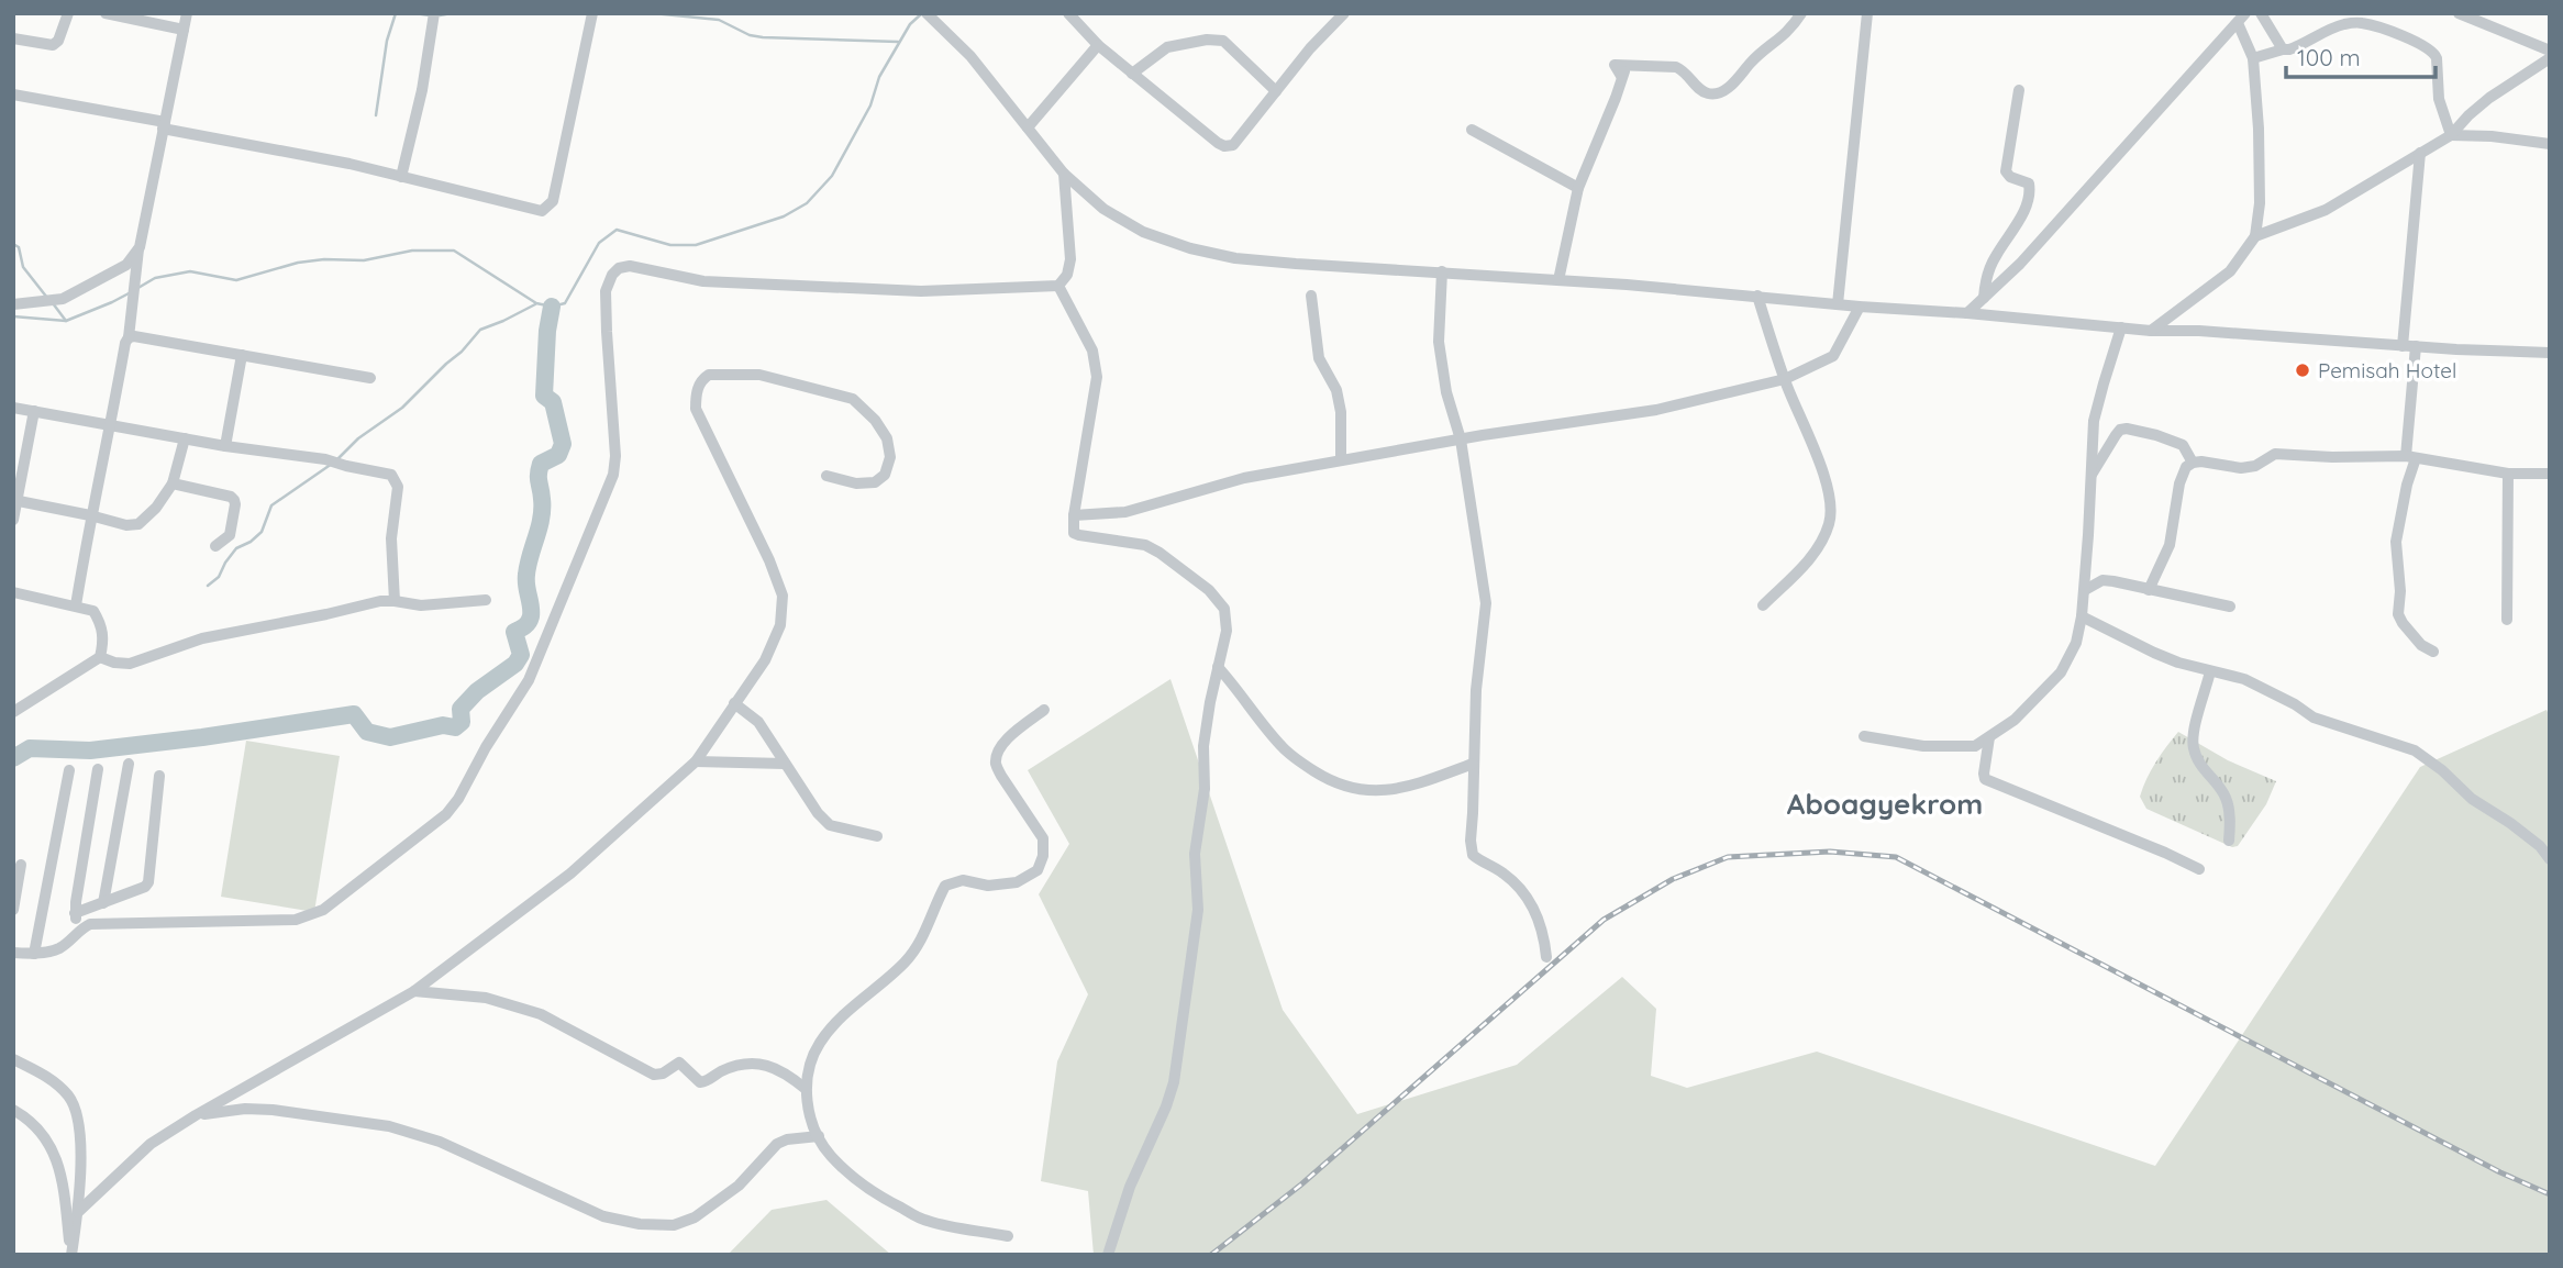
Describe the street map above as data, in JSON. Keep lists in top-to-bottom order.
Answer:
{
  "districts": ["Aboagyekrom"],
  "places": ["Pemisah Hotel"],
  "scale_bar": "100 m"
}
